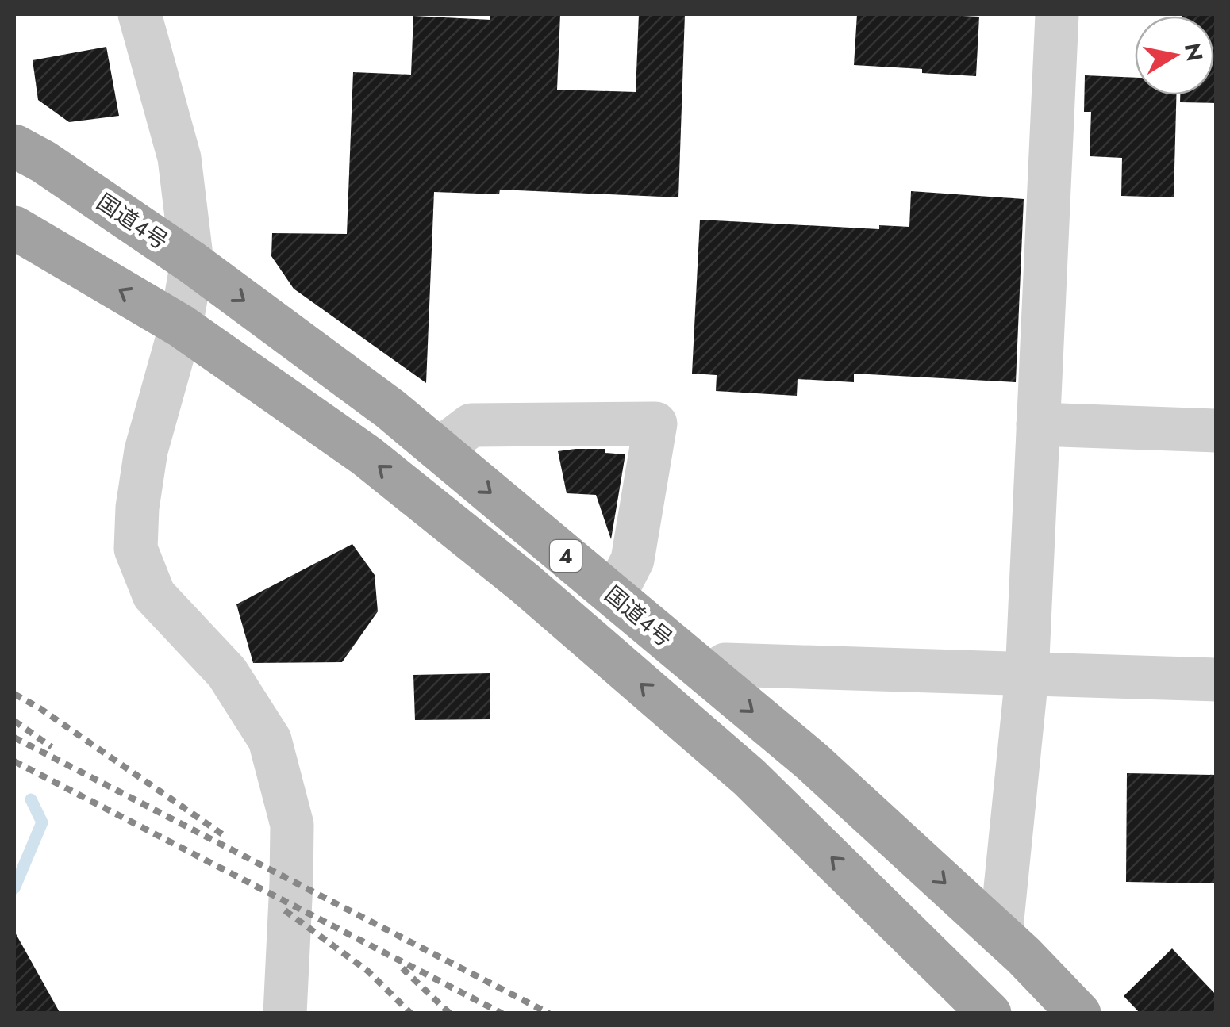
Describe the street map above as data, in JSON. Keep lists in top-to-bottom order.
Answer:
{
  "streets": {
    "highway": ["国道4号", "4"]
  },
  "north": "right"
}
